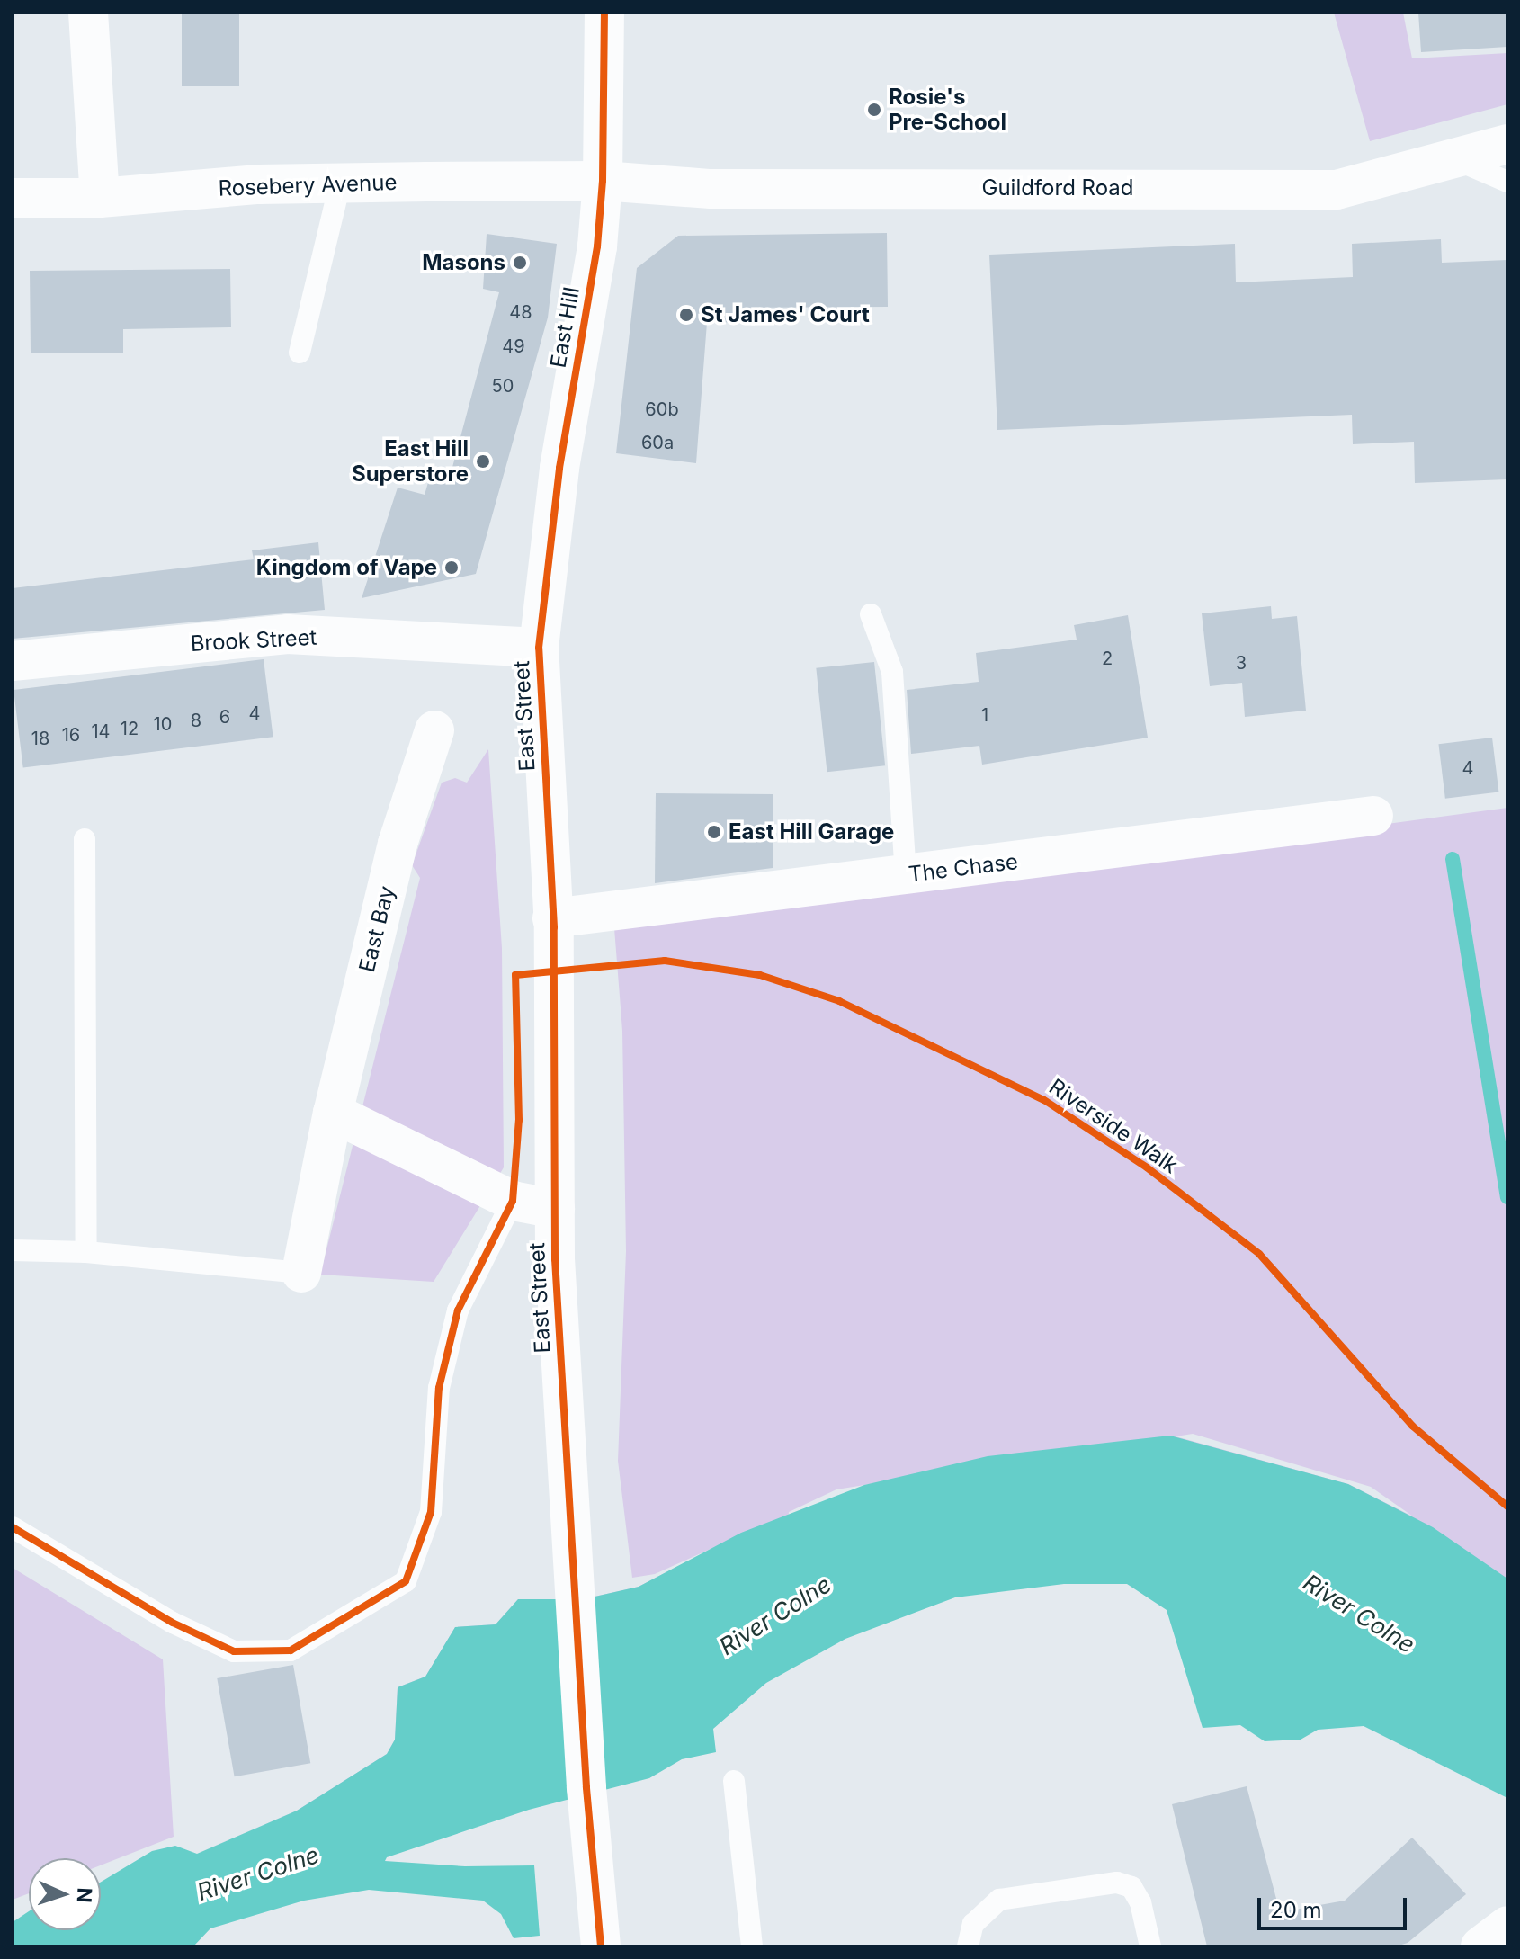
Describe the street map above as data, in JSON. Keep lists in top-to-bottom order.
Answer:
{
  "streets": {
    "street": [
      "Rosebery Avenue",
      "Guildford Road",
      "East Hill",
      "Brook Street",
      "East Street",
      "The Chase",
      "East Bay"
    ],
    "cycle path": ["Riverside Walk"]
  },
  "crossings": [
    ["Rosebery Avenue", "Guildford Road"],
    ["Rosebery Avenue", "East Hill"],
    ["Guildford Road", "East Hill"],
    ["East Hill", "Brook Street"],
    ["East Hill", "East Street"],
    ["Brook Street", "East Street"],
    ["East Street", "The Chase"]
  ],
  "water": ["River Colne"],
  "places": [
    "Rosie's Pre-School",
    "Masons",
    "St James' Court",
    "East Hill Superstore",
    "Kingdom of Vape",
    "East Hill Garage"
  ],
  "house_numbers": [
    "48",
    "49",
    "50",
    "60b",
    "60a",
    "2",
    "3",
    "4",
    "1",
    "6",
    "8",
    "10",
    "12",
    "14",
    "16",
    "18",
    "4"
  ],
  "scale_bar": "20 m",
  "north": "right"
}
